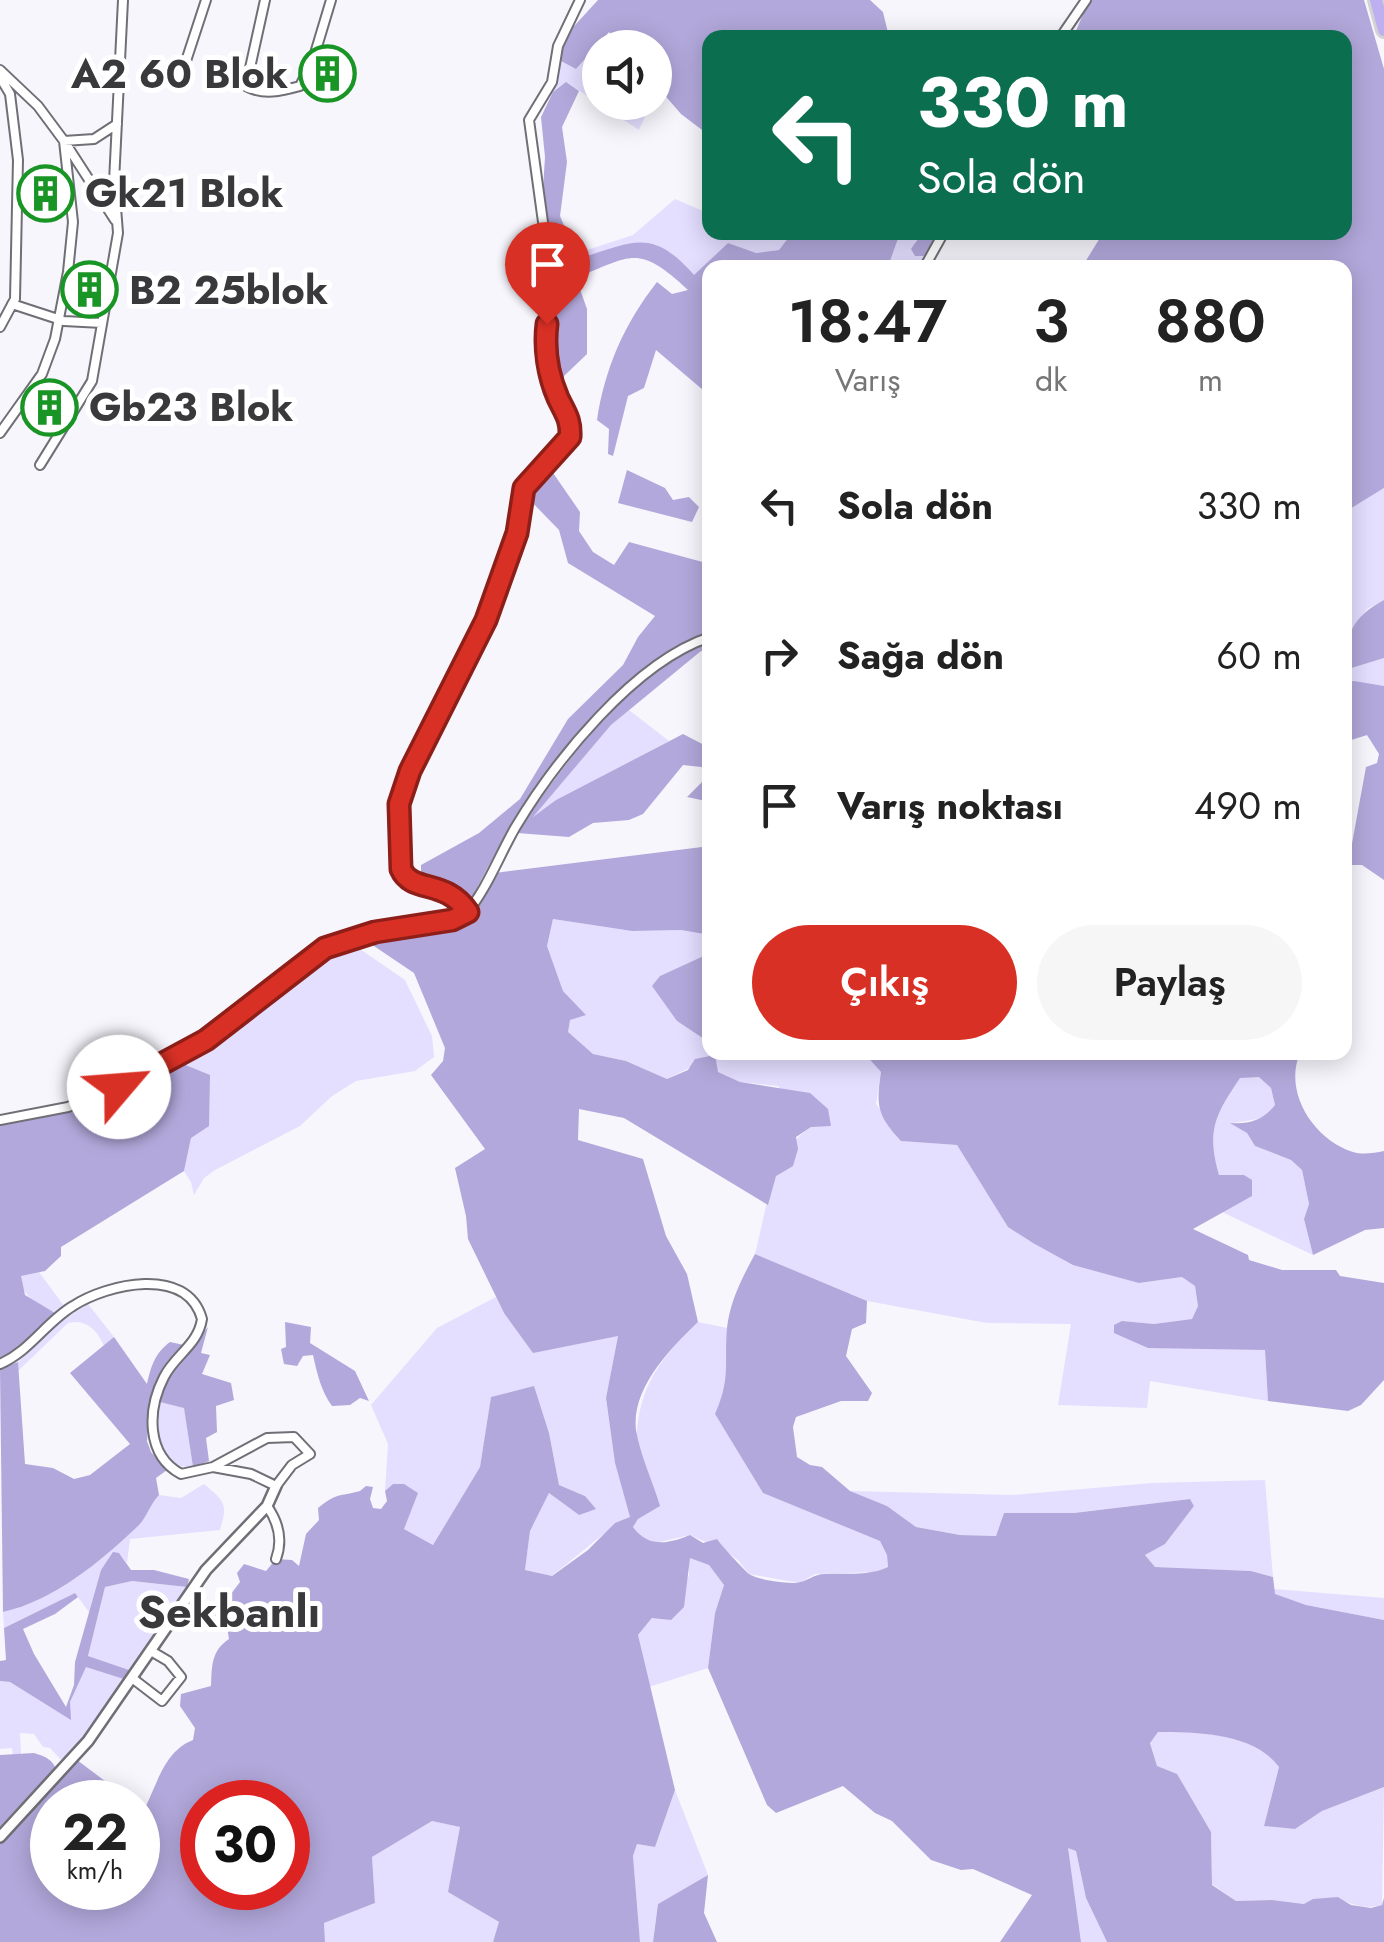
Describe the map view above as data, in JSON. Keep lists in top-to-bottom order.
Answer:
{
  "districts": ["Sekbanlı"],
  "places": {
    "building": [
      "A2 60 Blok",
      "Gk21 Blok",
      "B2 25blok",
      "Gb23 Blok"
    ]
  },
  "page": {
    "turn": ["330 m", "Sola dön"],
    "eta": [
      "18:47",
      "Varış",
      "3",
      "dk",
      "880",
      "m"
    ],
    "list": [
      {
        "name": "Sola dön",
        "value": "330 m"
      },
      {
        "name": "Sağa dön",
        "value": "60 m"
      },
      {
        "name": "Varış noktası",
        "value": "490 m"
      }
    ],
    "buttons": ["Çıkış", "Paylaş"],
    "speed": "22 km/h",
    "limit": "30"
  }
}
